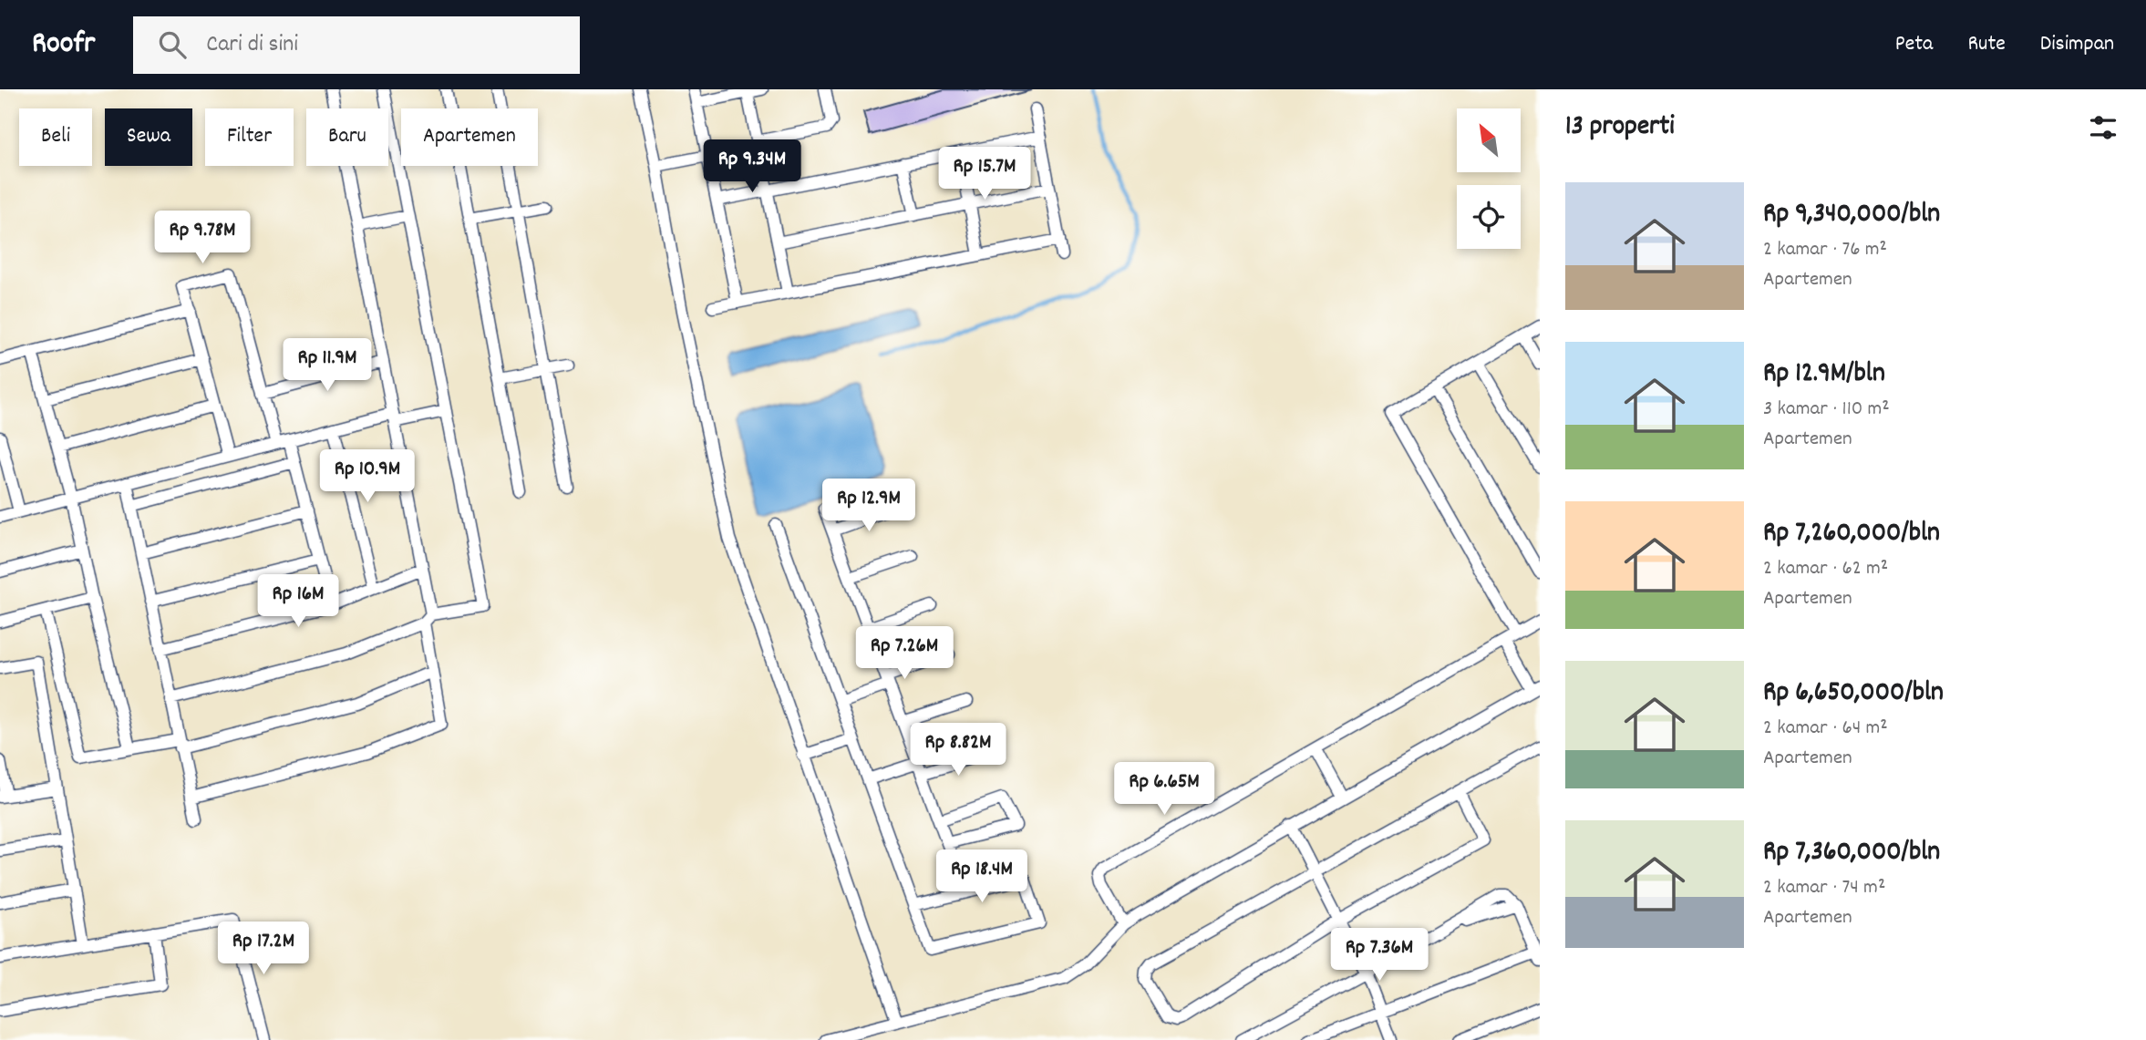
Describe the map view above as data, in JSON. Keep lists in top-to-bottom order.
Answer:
{
  "north": "top left",
  "page": {
    "header": "Roofr",
    "search": "Cari di sini",
    "nav": ["Peta", "Rute", "Disimpan"],
    "heading": "13 properti",
    "chip": [
      "Beli",
      "Sewa",
      "Filter",
      "Baru",
      "Apartemen"
    ],
    "price": [
      "Rp 9.34M",
      "Rp 15.7M",
      "Rp 9.78M",
      "Rp 11.9M",
      "Rp 10.9M",
      "Rp 12.9M",
      "Rp 16M",
      "Rp 7.26M",
      "Rp 8.82M",
      "Rp 6.65M",
      "Rp 18.4M",
      "Rp 17.2M",
      "Rp 7.36M"
    ],
    "list": [
      {
        "name": "Rp 9,340,000/bln",
        "note": "2 kamar · 76 m² · Apartemen"
      },
      {
        "name": "Rp 12.9M/bln",
        "note": "3 kamar · 110 m² · Apartemen"
      },
      {
        "name": "Rp 7,260,000/bln",
        "note": "2 kamar · 62 m² · Apartemen"
      },
      {
        "name": "Rp 6,650,000/bln",
        "note": "2 kamar · 64 m² · Apartemen"
      },
      {
        "name": "Rp 7,360,000/bln",
        "note": "2 kamar · 74 m² · Apartemen"
      }
    ]
  }
}
